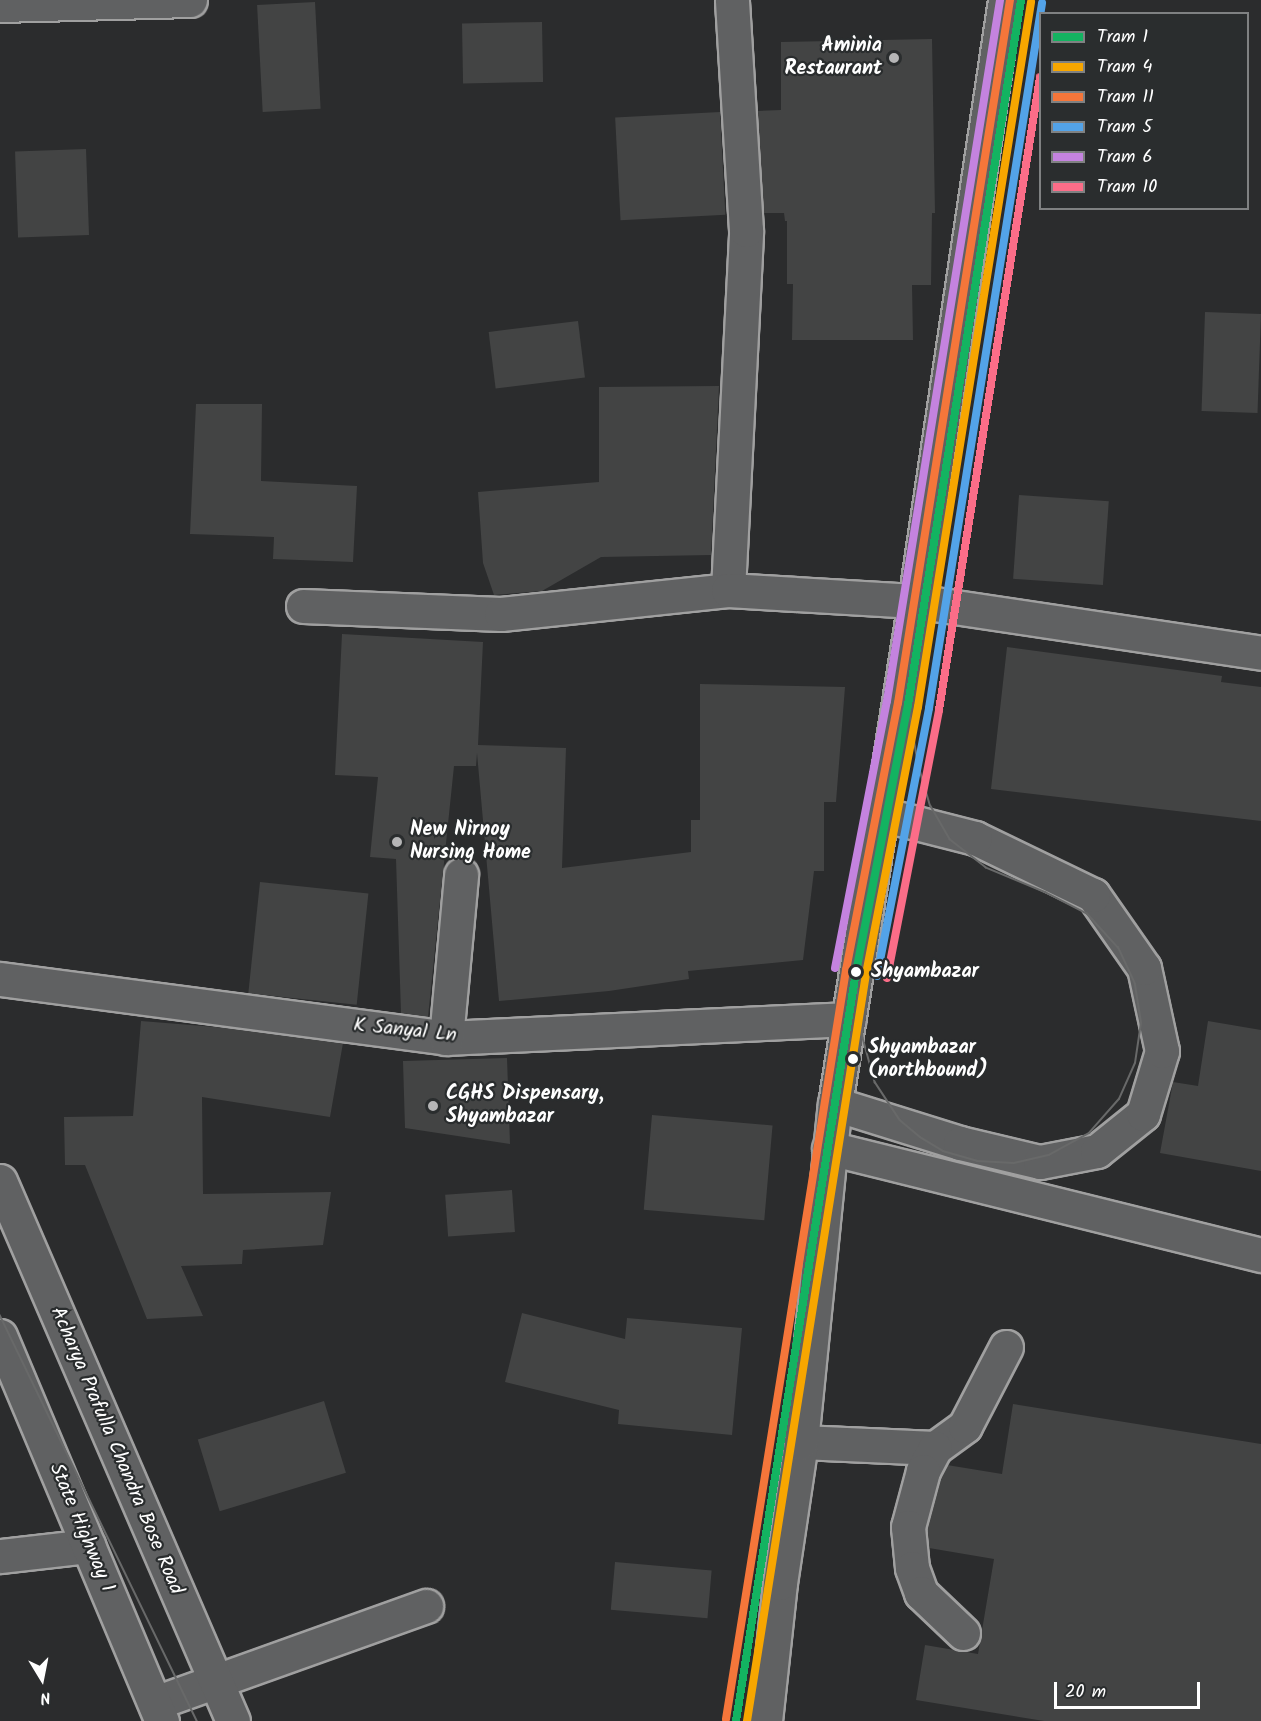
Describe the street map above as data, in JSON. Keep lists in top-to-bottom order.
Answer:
{
  "streets": {
    "street": ["K Sanyal Ln", "Acharya Prafulla Chandra Bose Road", "State Highway 1"]
  },
  "places": [
    "Aminia Restaurant",
    "New Nirnoy Nursing Home",
    "Shyambazar",
    "Shyambazar (northbound)",
    "CGHS Dispensary, Shyambazar"
  ],
  "lines": [
    "tram line 1",
    "tram line 11",
    "tram line 6",
    "tram line 4",
    "tram line 5",
    "tram line 10"
  ],
  "legend": [
    "Tram 1",
    "Tram 4",
    "Tram 11",
    "Tram 5",
    "Tram 6",
    "Tram 10"
  ],
  "scale_bar": "20 m",
  "north": "bottom"
}
